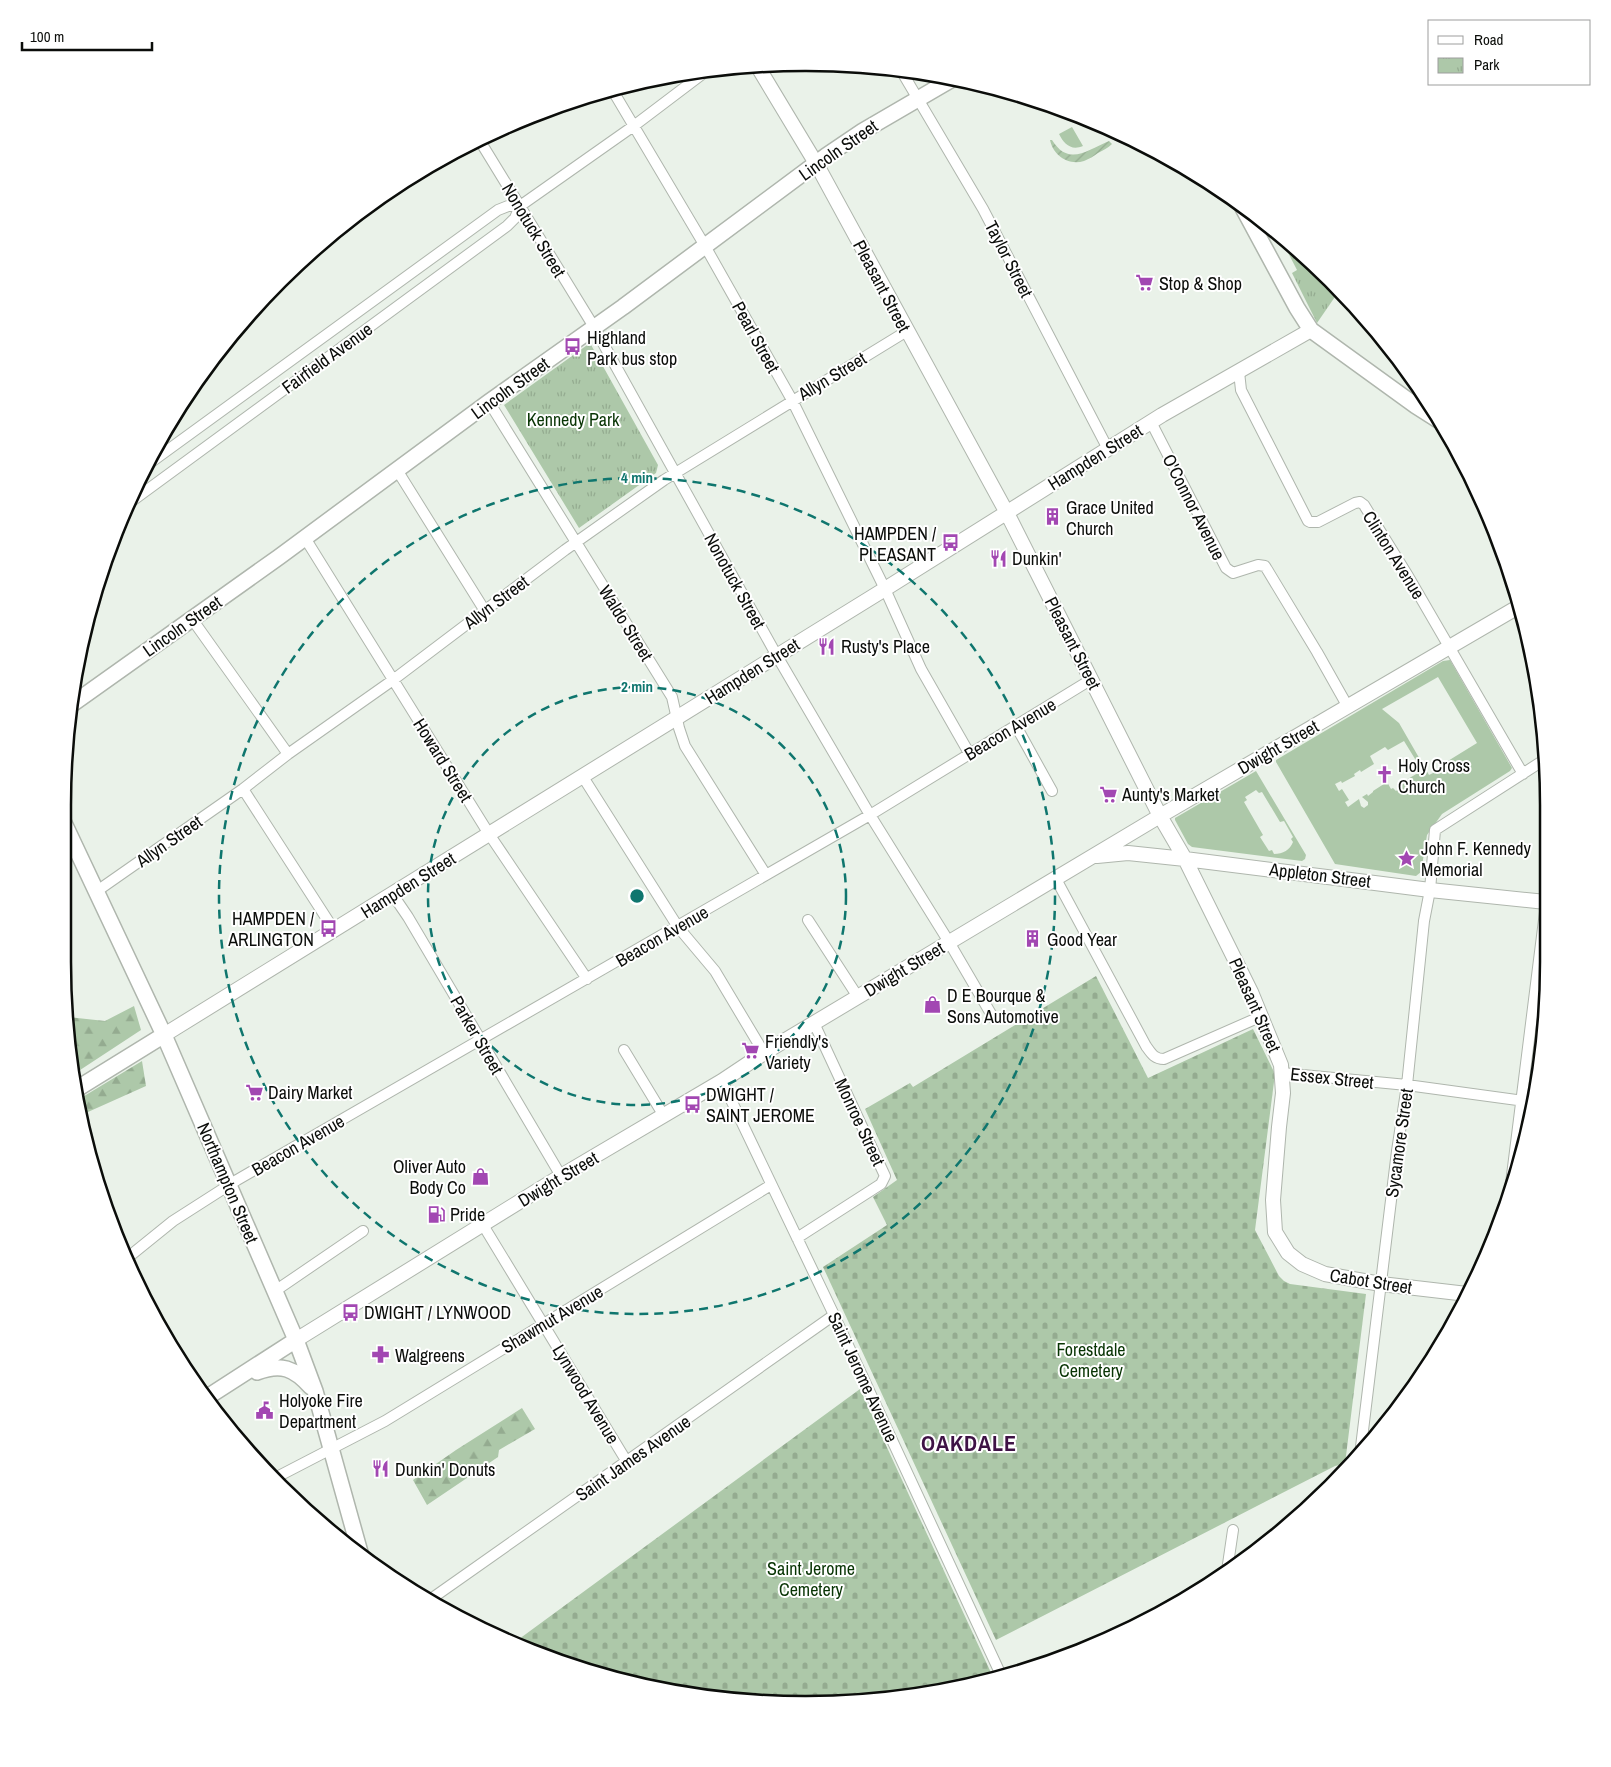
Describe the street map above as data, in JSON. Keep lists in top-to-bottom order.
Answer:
{
  "streets": {
    "main road": [
      "Lincoln Street",
      "Pleasant Street",
      "Hampden Street",
      "Dwight Street",
      "Appleton Street",
      "Northampton Street",
      "Cabot Street"
    ],
    "street": [
      "Nonotuck Street",
      "Taylor Street",
      "Pearl Street",
      "Fairfield Avenue",
      "Allyn Street",
      "O'Connor Avenue",
      "Clinton Avenue",
      "Waldo Street",
      "Beacon Avenue",
      "Howard Street",
      "Parker Street",
      "Essex Street",
      "Monroe Street",
      "Sycamore Street",
      "Shawmut Avenue",
      "Saint Jerome Avenue",
      "Lynwood Avenue",
      "Saint James Avenue"
    ]
  },
  "crossings": [
    ["Lincoln Street", "Nonotuck Street"],
    ["Lincoln Street", "Taylor Street"],
    ["Lincoln Street", "Pleasant Street"],
    ["Lincoln Street", "Pearl Street"],
    ["Lincoln Street", "Waldo Street"],
    ["Lincoln Street", "Howard Street"],
    ["Nonotuck Street", "Fairfield Avenue"],
    ["Nonotuck Street", "Allyn Street"],
    ["Nonotuck Street", "Hampden Street"],
    ["Nonotuck Street", "Beacon Avenue"],
    ["Nonotuck Street", "Dwight Street"],
    ["Taylor Street", "Hampden Street"],
    ["Pleasant Street", "Allyn Street"],
    ["Pleasant Street", "Hampden Street"],
    ["Pleasant Street", "Beacon Avenue"],
    ["Pleasant Street", "Dwight Street"],
    ["Pleasant Street", "Appleton Street"],
    ["Pleasant Street", "Essex Street"],
    ["Pleasant Street", "Cabot Street"],
    ["Pearl Street", "Fairfield Avenue"],
    ["Pearl Street", "Allyn Street"],
    ["Pearl Street", "Hampden Street"],
    ["Pearl Street", "Beacon Avenue"],
    ["Allyn Street", "Waldo Street"],
    ["Allyn Street", "Howard Street"],
    ["Allyn Street", "Northampton Street"],
    ["Hampden Street", "O'Connor Avenue"],
    ["Hampden Street", "Clinton Avenue"],
    ["Hampden Street", "Waldo Street"],
    ["Hampden Street", "Howard Street"],
    ["Hampden Street", "Parker Street"],
    ["Hampden Street", "Northampton Street"],
    ["O'Connor Avenue", "Dwight Street"],
    ["Clinton Avenue", "Dwight Street"],
    ["Clinton Avenue", "Sycamore Street"],
    ["Waldo Street", "Beacon Avenue"],
    ["Beacon Avenue", "Howard Street"],
    ["Beacon Avenue", "Parker Street"],
    ["Beacon Avenue", "Northampton Street"],
    ["Dwight Street", "Appleton Street"],
    ["Dwight Street", "Parker Street"],
    ["Dwight Street", "Monroe Street"],
    ["Dwight Street", "Northampton Street"],
    ["Dwight Street", "Saint Jerome Avenue"],
    ["Dwight Street", "Lynwood Avenue"],
    ["Appleton Street", "Sycamore Street"],
    ["Essex Street", "Sycamore Street"],
    ["Monroe Street", "Saint Jerome Avenue"],
    ["Sycamore Street", "Cabot Street"],
    ["Northampton Street", "Shawmut Avenue"],
    ["Shawmut Avenue", "Saint Jerome Avenue"],
    ["Shawmut Avenue", "Lynwood Avenue"],
    ["Saint Jerome Avenue", "Saint James Avenue"],
    ["Lynwood Avenue", "Saint James Avenue"]
  ],
  "districts": ["OAKDALE"],
  "parks": ["Kennedy Park", "Forestdale Cemetery", "Saint Jerome Cemetery"],
  "places": {
    "supermarket": [
      "Stop & Shop",
      "Aunty's Market",
      "Friendly's Variety",
      "Dairy Market"
    ],
    "bus stop": [
      "Highland Park bus stop",
      "HAMPDEN / PLEASANT",
      "HAMPDEN / ARLINGTON",
      "DWIGHT / SAINT JEROME",
      "DWIGHT / LYNWOOD"
    ],
    "building": ["Grace United Church", "Good Year"],
    "restaurant": ["Dunkin'", "Rusty's Place", "Dunkin' Donuts"],
    "church": ["Holy Cross Church"],
    "place": ["John F. Kennedy Memorial"],
    "shop": ["D E Bourque & Sons Automotive", "Oliver Auto Body Co"],
    "fuel station": ["Pride"],
    "pharmacy": ["Walgreens"],
    "public building": ["Holyoke Fire Department"]
  },
  "legend": ["Road", "Park"],
  "scale_bar": "100 m",
  "rings": ["4 min", "2 min"]
}
